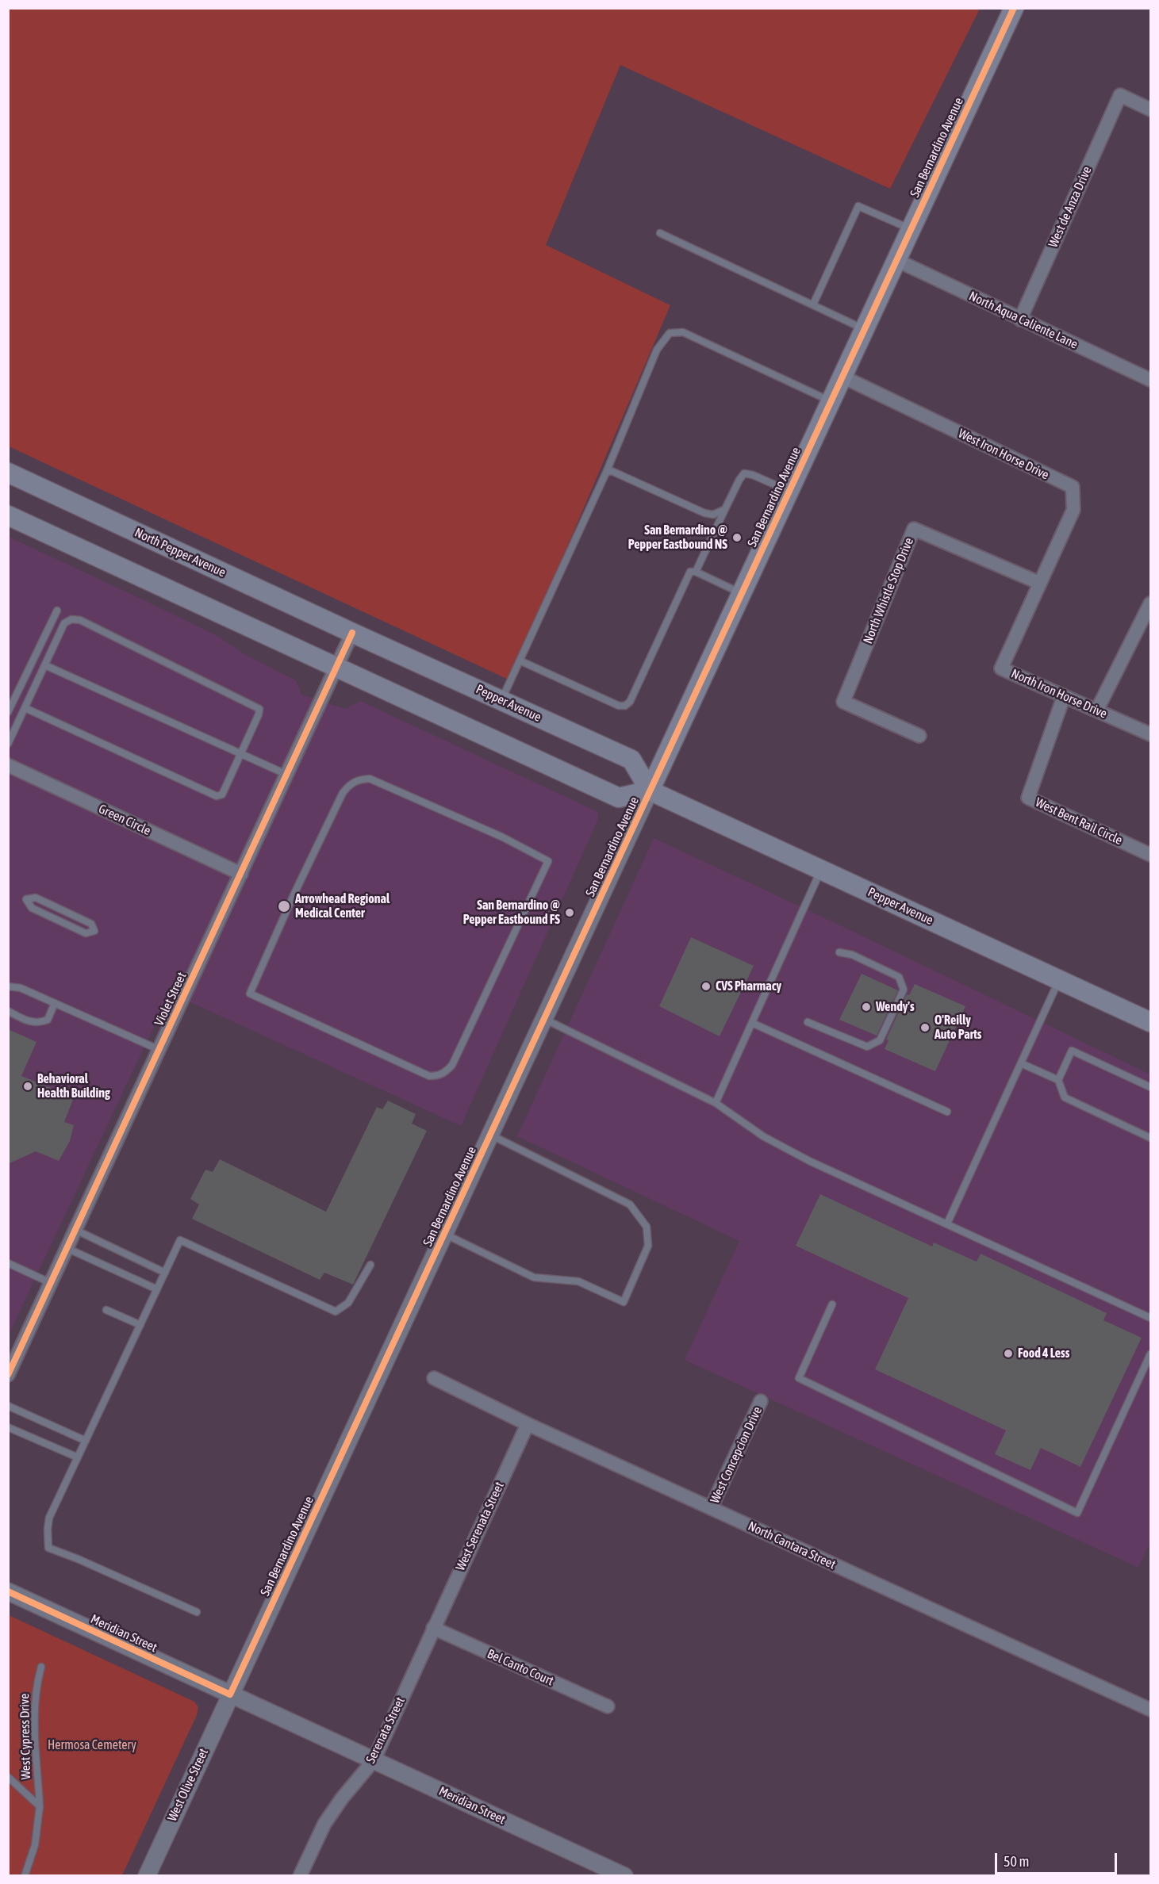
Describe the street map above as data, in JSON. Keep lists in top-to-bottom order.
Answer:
{
  "streets": {
    "main road": ["San Bernardino Avenue", "North Pepper Avenue", "Pepper Avenue"],
    "street": [
      "West de Anza Drive",
      "North Aqua Caliente Lane",
      "West Iron Horse Drive",
      "North Whistle Stop Drive",
      "North Iron Horse Drive",
      "Green Circle",
      "West Bent Rail Circle",
      "Violet Street",
      "West Concepcion Drive",
      "West Serenata Street",
      "North Cantara Street",
      "Meridian Street",
      "Bel Canto Court",
      "Serenata Street",
      "West Olive Street"
    ],
    "lane": ["West Cypress Drive"]
  },
  "crossings": [
    ["San Bernardino Avenue", "North Aqua Caliente Lane"],
    ["San Bernardino Avenue", "West Iron Horse Drive"],
    ["San Bernardino Avenue", "Pepper Avenue"],
    ["San Bernardino Avenue", "Meridian Street"],
    ["San Bernardino Avenue", "West Olive Street"],
    ["West de Anza Drive", "North Aqua Caliente Lane"],
    ["West Iron Horse Drive", "North Whistle Stop Drive"],
    ["West Iron Horse Drive", "North Iron Horse Drive"],
    ["North Pepper Avenue", "Pepper Avenue"],
    ["North Pepper Avenue", "Violet Street"],
    ["North Whistle Stop Drive", "North Iron Horse Drive"],
    ["North Iron Horse Drive", "West Bent Rail Circle"],
    ["Pepper Avenue", "Violet Street"],
    ["Green Circle", "Violet Street"],
    ["West Concepcion Drive", "North Cantara Street"],
    ["West Serenata Street", "North Cantara Street"],
    ["West Serenata Street", "Bel Canto Court"],
    ["West Serenata Street", "Serenata Street"],
    ["Meridian Street", "Serenata Street"],
    ["Meridian Street", "West Olive Street"],
    ["Bel Canto Court", "Serenata Street"]
  ],
  "parks": ["Hermosa Cemetery"],
  "places": [
    "San Bernardino @ Pepper Eastbound NS",
    "Arrowhead Regional Medical Center",
    "San Bernardino @ Pepper Eastbound FS",
    "CVS Pharmacy",
    "Wendy's",
    "O'Reilly Auto Parts",
    "Behavioral Health Building",
    "Food 4 Less"
  ],
  "scale_bar": "50 m"
}
